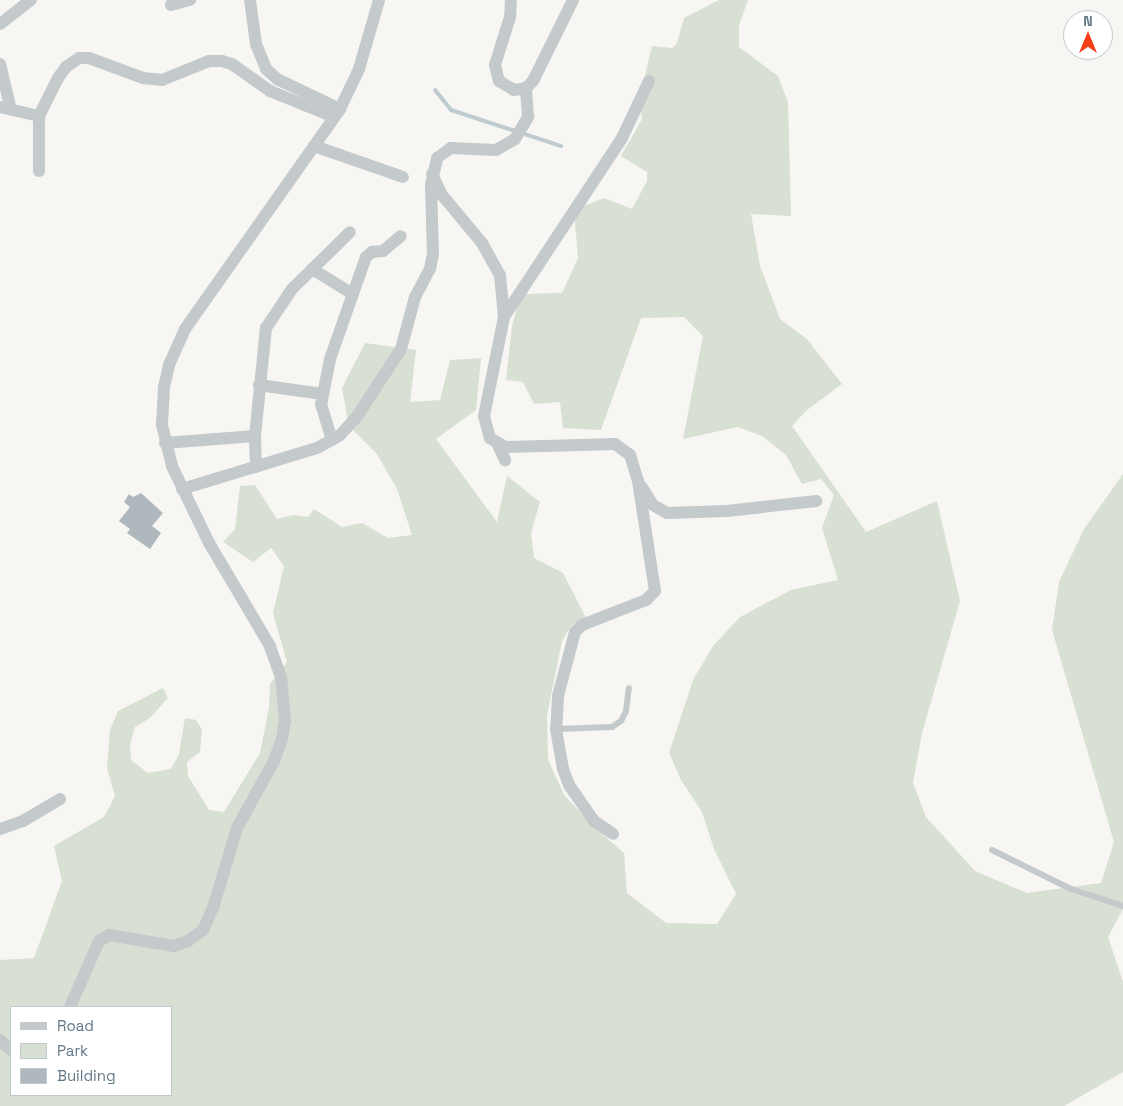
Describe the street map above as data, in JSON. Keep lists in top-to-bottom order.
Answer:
{
  "legend": ["Road", "Park", "Building"],
  "north": "top"
}
